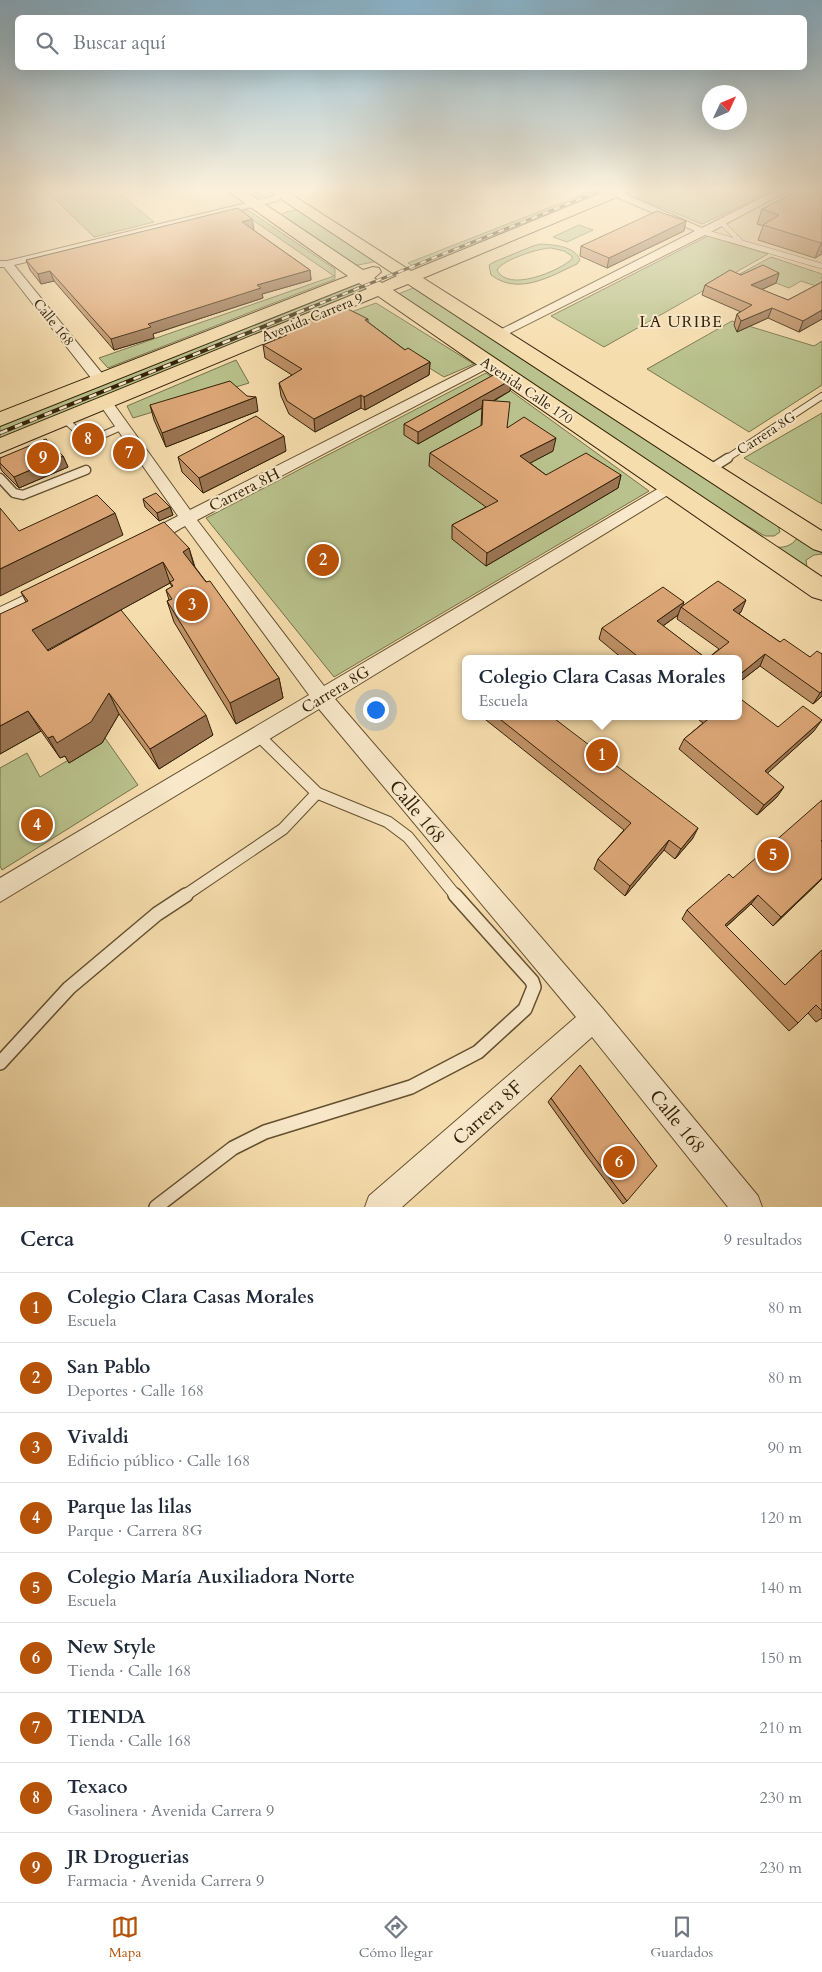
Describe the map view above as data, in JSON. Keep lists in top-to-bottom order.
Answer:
{
  "streets": {
    "main road": ["Avenida Carrera 9", "Avenida Calle 170"],
    "street": [
      "Calle 168",
      "Carrera 8G",
      "Carrera 8H",
      "Carrera 8F"
    ]
  },
  "crossings": [
    ["Avenida Carrera 9", "Calle 168"],
    ["Avenida Carrera 9", "Avenida Calle 170"],
    ["Calle 168", "Carrera 8G"],
    ["Calle 168", "Carrera 8H"],
    ["Calle 168", "Carrera 8F"],
    ["Avenida Calle 170", "Carrera 8G"],
    ["Avenida Calle 170", "Carrera 8H"]
  ],
  "districts": ["LA URIBE"],
  "north": "top right",
  "page": {
    "search": "Buscar aquí",
    "pins": [
      "8",
      "7",
      "9",
      "2",
      "3",
      "1",
      "4",
      "5",
      "6"
    ],
    "popup": ["Colegio Clara Casas Morales", "Escuela"],
    "heading": ["Cerca", "9 resultados"],
    "list": [
      {
        "mark": "1",
        "name": "Colegio Clara Casas Morales",
        "note": "Escuela",
        "value": "80 m"
      },
      {
        "mark": "2",
        "name": "San Pablo",
        "note": "Deportes · Calle 168",
        "value": "80 m"
      },
      {
        "mark": "3",
        "name": "Vivaldi",
        "note": "Edificio público · Calle 168",
        "value": "90 m"
      },
      {
        "mark": "4",
        "name": "Parque las lilas",
        "note": "Parque · Carrera 8G",
        "value": "120 m"
      },
      {
        "mark": "5",
        "name": "Colegio María Auxiliadora Norte",
        "note": "Escuela",
        "value": "140 m"
      },
      {
        "mark": "6",
        "name": "New Style",
        "note": "Tienda · Calle 168",
        "value": "150 m"
      },
      {
        "mark": "7",
        "name": "TIENDA",
        "note": "Tienda · Calle 168",
        "value": "210 m"
      },
      {
        "mark": "8",
        "name": "Texaco",
        "note": "Gasolinera · Avenida Carrera 9",
        "value": "230 m"
      },
      {
        "mark": "9",
        "name": "JR Droguerias",
        "note": "Farmacia · Avenida Carrera 9",
        "value": "230 m"
      }
    ],
    "nav": ["Mapa", "Cómo llegar", "Guardados"]
  }
}
